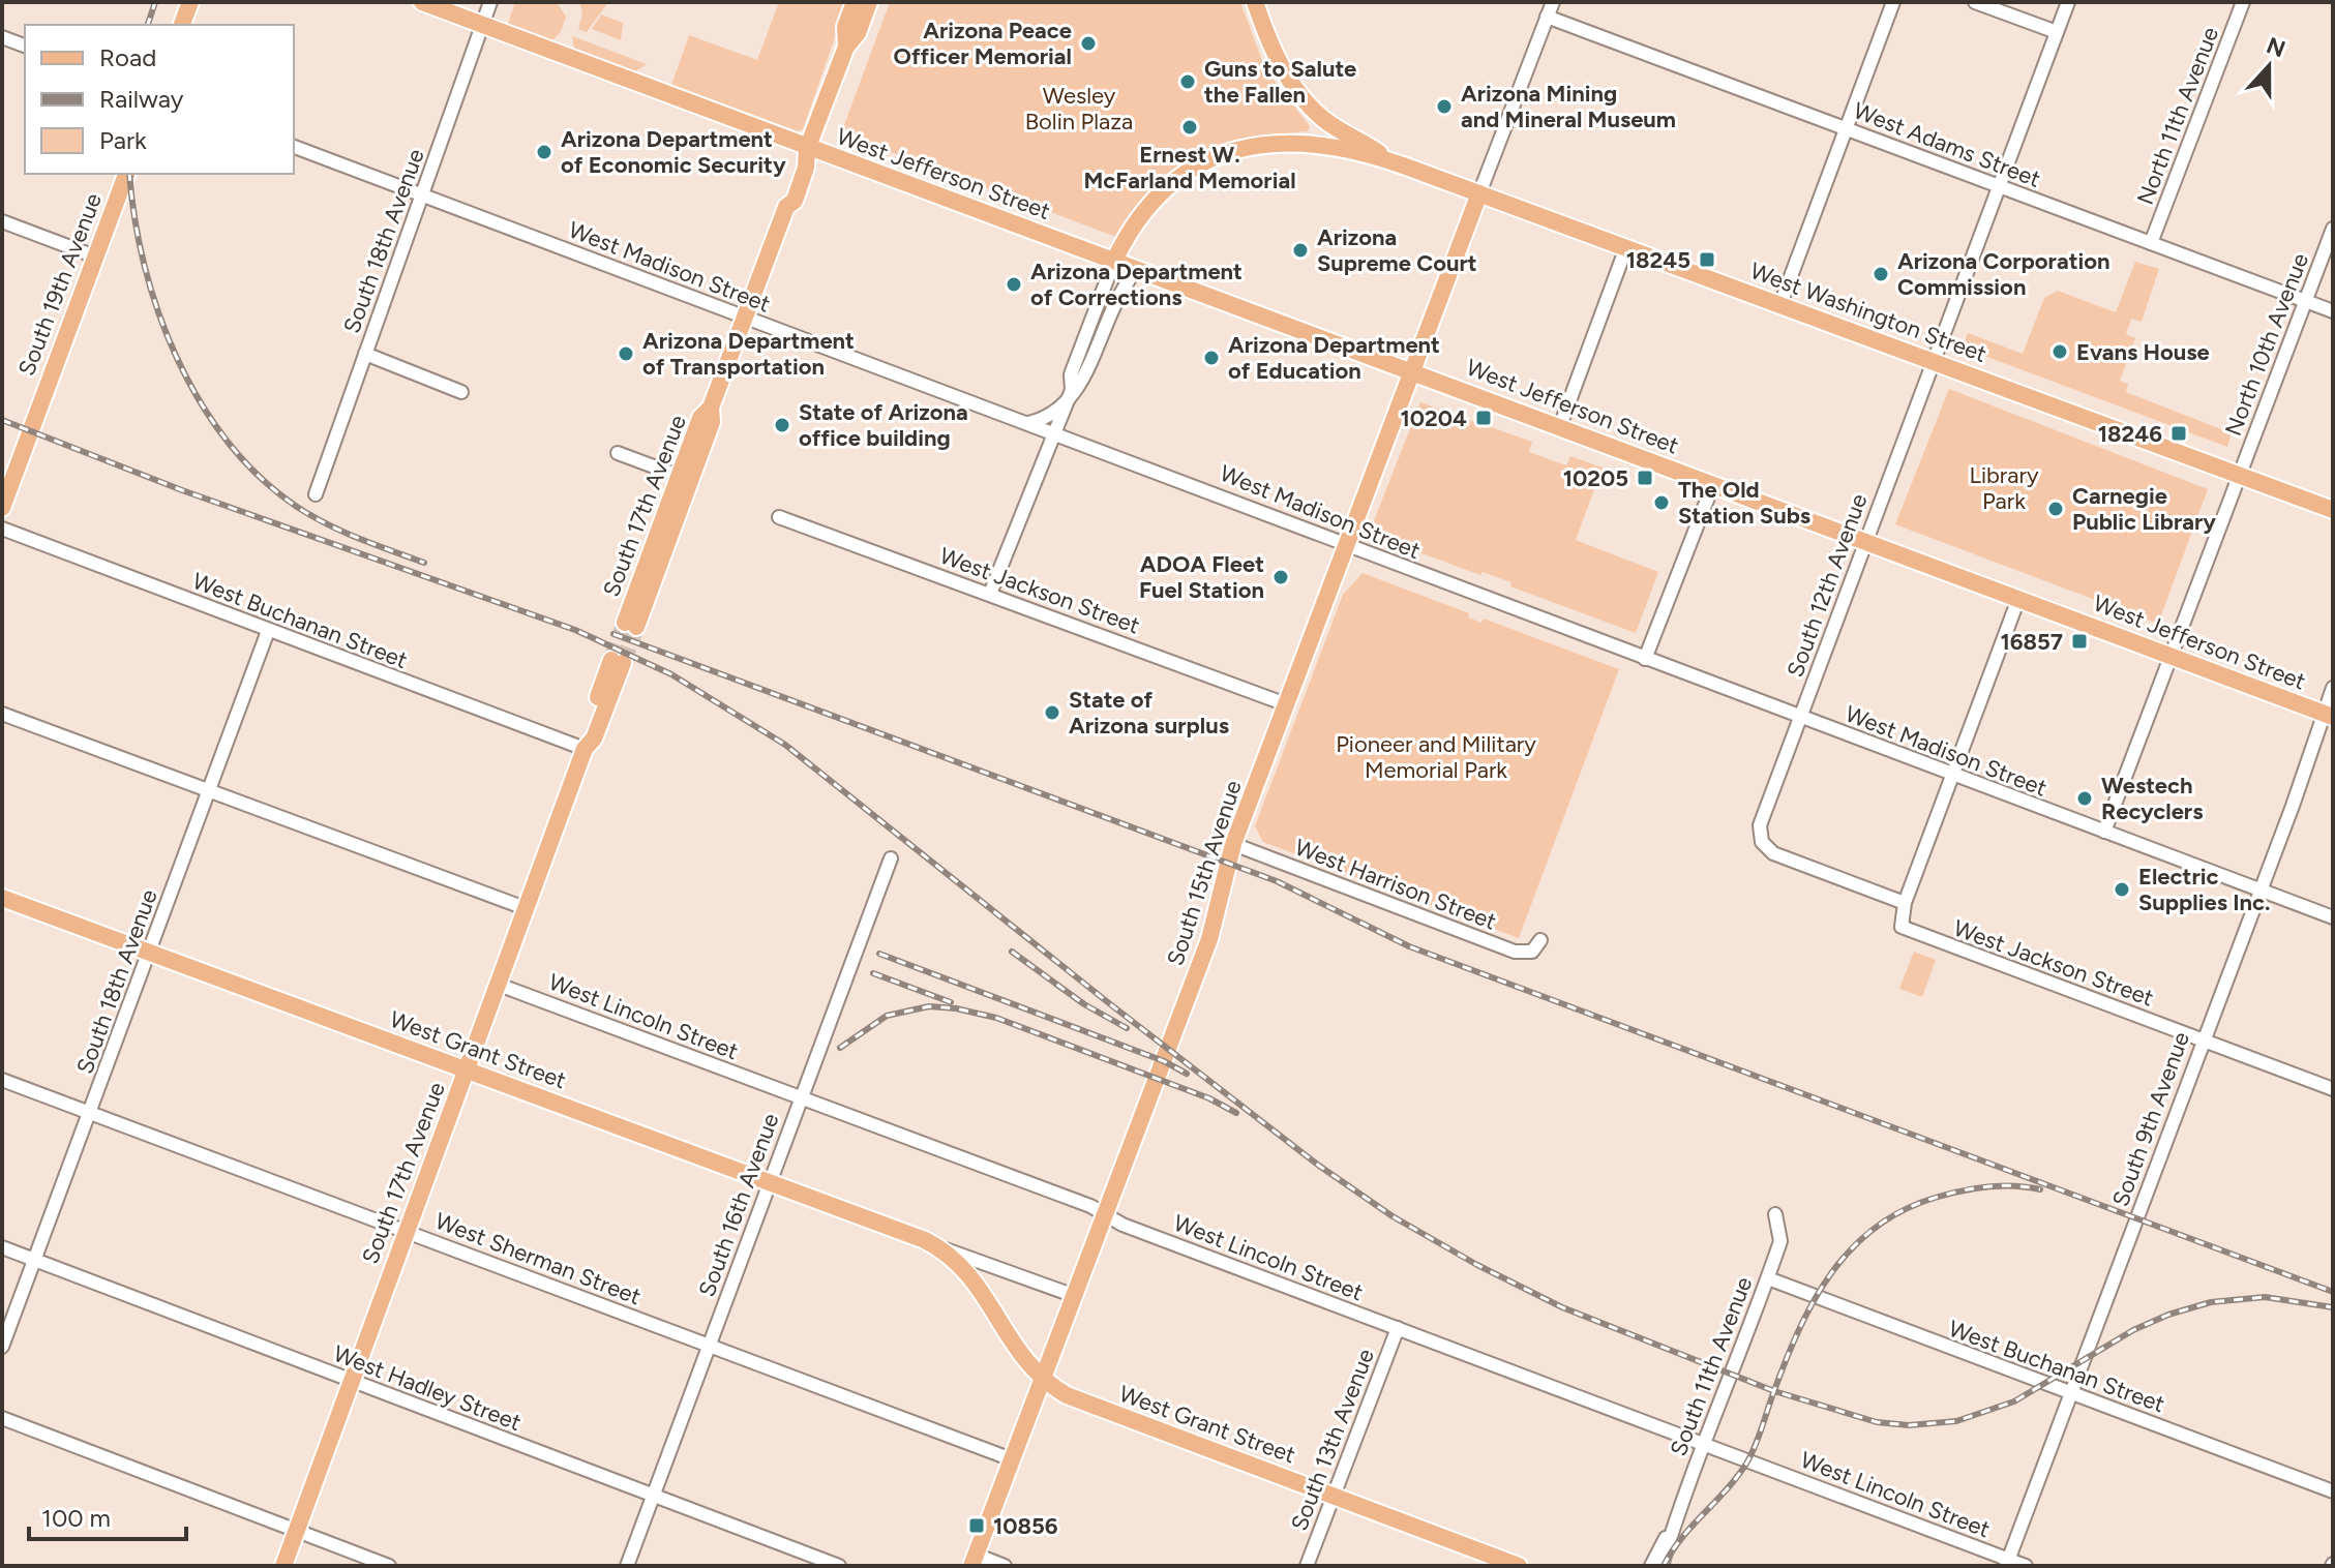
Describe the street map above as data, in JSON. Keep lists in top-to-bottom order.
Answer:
{
  "streets": {
    "main road": [
      "West Jefferson Street",
      "South 19th Avenue",
      "West Washington Street",
      "South 17th Avenue",
      "South 15th Avenue",
      "West Grant Street"
    ],
    "street": [
      "North 11th Avenue",
      "West Adams Street",
      "South 18th Avenue",
      "West Madison Street",
      "North 10th Avenue",
      "South 12th Avenue",
      "West Jackson Street",
      "West Buchanan Street",
      "West Harrison Street",
      "West Lincoln Street",
      "South 9th Avenue",
      "South 16th Avenue",
      "West Sherman Street",
      "South 11th Avenue",
      "West Hadley Street",
      "South 13th Avenue"
    ]
  },
  "crossings": [
    ["North 11th Avenue", "West Adams Street"],
    ["West Adams Street", "North 10th Avenue"],
    ["West Adams Street", "South 12th Avenue"],
    ["West Jefferson Street", "South 18th Avenue"],
    ["West Jefferson Street", "West Washington Street"],
    ["West Jefferson Street", "North 10th Avenue"],
    ["West Jefferson Street", "South 17th Avenue"],
    ["West Jefferson Street", "South 12th Avenue"],
    ["West Jefferson Street", "South 15th Avenue"],
    ["West Jefferson Street", "South 9th Avenue"],
    ["South 18th Avenue", "West Madison Street"],
    ["South 18th Avenue", "West Buchanan Street"],
    ["South 18th Avenue", "West Grant Street"],
    ["South 18th Avenue", "West Sherman Street"],
    ["South 18th Avenue", "West Hadley Street"],
    ["West Madison Street", "North 10th Avenue"],
    ["West Madison Street", "South 17th Avenue"],
    ["West Madison Street", "South 12th Avenue"],
    ["West Madison Street", "South 15th Avenue"],
    ["West Madison Street", "South 9th Avenue"],
    ["West Washington Street", "North 10th Avenue"],
    ["West Washington Street", "South 12th Avenue"],
    ["West Washington Street", "South 15th Avenue"],
    ["South 17th Avenue", "West Buchanan Street"],
    ["South 17th Avenue", "West Lincoln Street"],
    ["South 17th Avenue", "West Grant Street"],
    ["South 17th Avenue", "West Sherman Street"],
    ["South 17th Avenue", "West Hadley Street"],
    ["South 12th Avenue", "West Jackson Street"],
    ["West Jackson Street", "South 15th Avenue"],
    ["West Jackson Street", "South 9th Avenue"],
    ["West Buchanan Street", "South 9th Avenue"],
    ["West Buchanan Street", "South 11th Avenue"],
    ["South 15th Avenue", "West Harrison Street"],
    ["South 15th Avenue", "West Lincoln Street"],
    ["South 15th Avenue", "West Grant Street"],
    ["South 15th Avenue", "West Sherman Street"],
    ["West Lincoln Street", "South 9th Avenue"],
    ["West Lincoln Street", "South 16th Avenue"],
    ["West Lincoln Street", "South 11th Avenue"],
    ["West Lincoln Street", "South 13th Avenue"],
    ["West Grant Street", "South 16th Avenue"],
    ["West Grant Street", "South 13th Avenue"],
    ["South 16th Avenue", "West Sherman Street"],
    ["South 16th Avenue", "West Hadley Street"]
  ],
  "parks": ["Wesley Bolin Plaza", "Library Park", "Pioneer and Military Memorial Park"],
  "places": {
    "other": [
      "Arizona Peace Officer Memorial",
      "Guns to Salute the Fallen",
      "Arizona Mining and Mineral Museum",
      "Ernest W. McFarland Memorial",
      "Arizona Department of Economic Security",
      "Arizona Supreme Court",
      "Arizona Corporation Commission",
      "Arizona Department of Corrections",
      "Evans House",
      "Arizona Department of Transportation",
      "Arizona Department of Education",
      "State of Arizona office building",
      "The Old Station Subs",
      "Carnegie Public Library",
      "ADOA Fleet Fuel Station",
      "State of Arizona surplus",
      "Westech Recyclers",
      "Electric Supplies Inc."
    ],
    "transit": [
      "18245",
      "10204",
      "18246",
      "10205",
      "16857",
      "10856"
    ]
  },
  "legend": ["Road", "Railway", "Park"],
  "scale_bar": "100 m",
  "north": "top"
}
